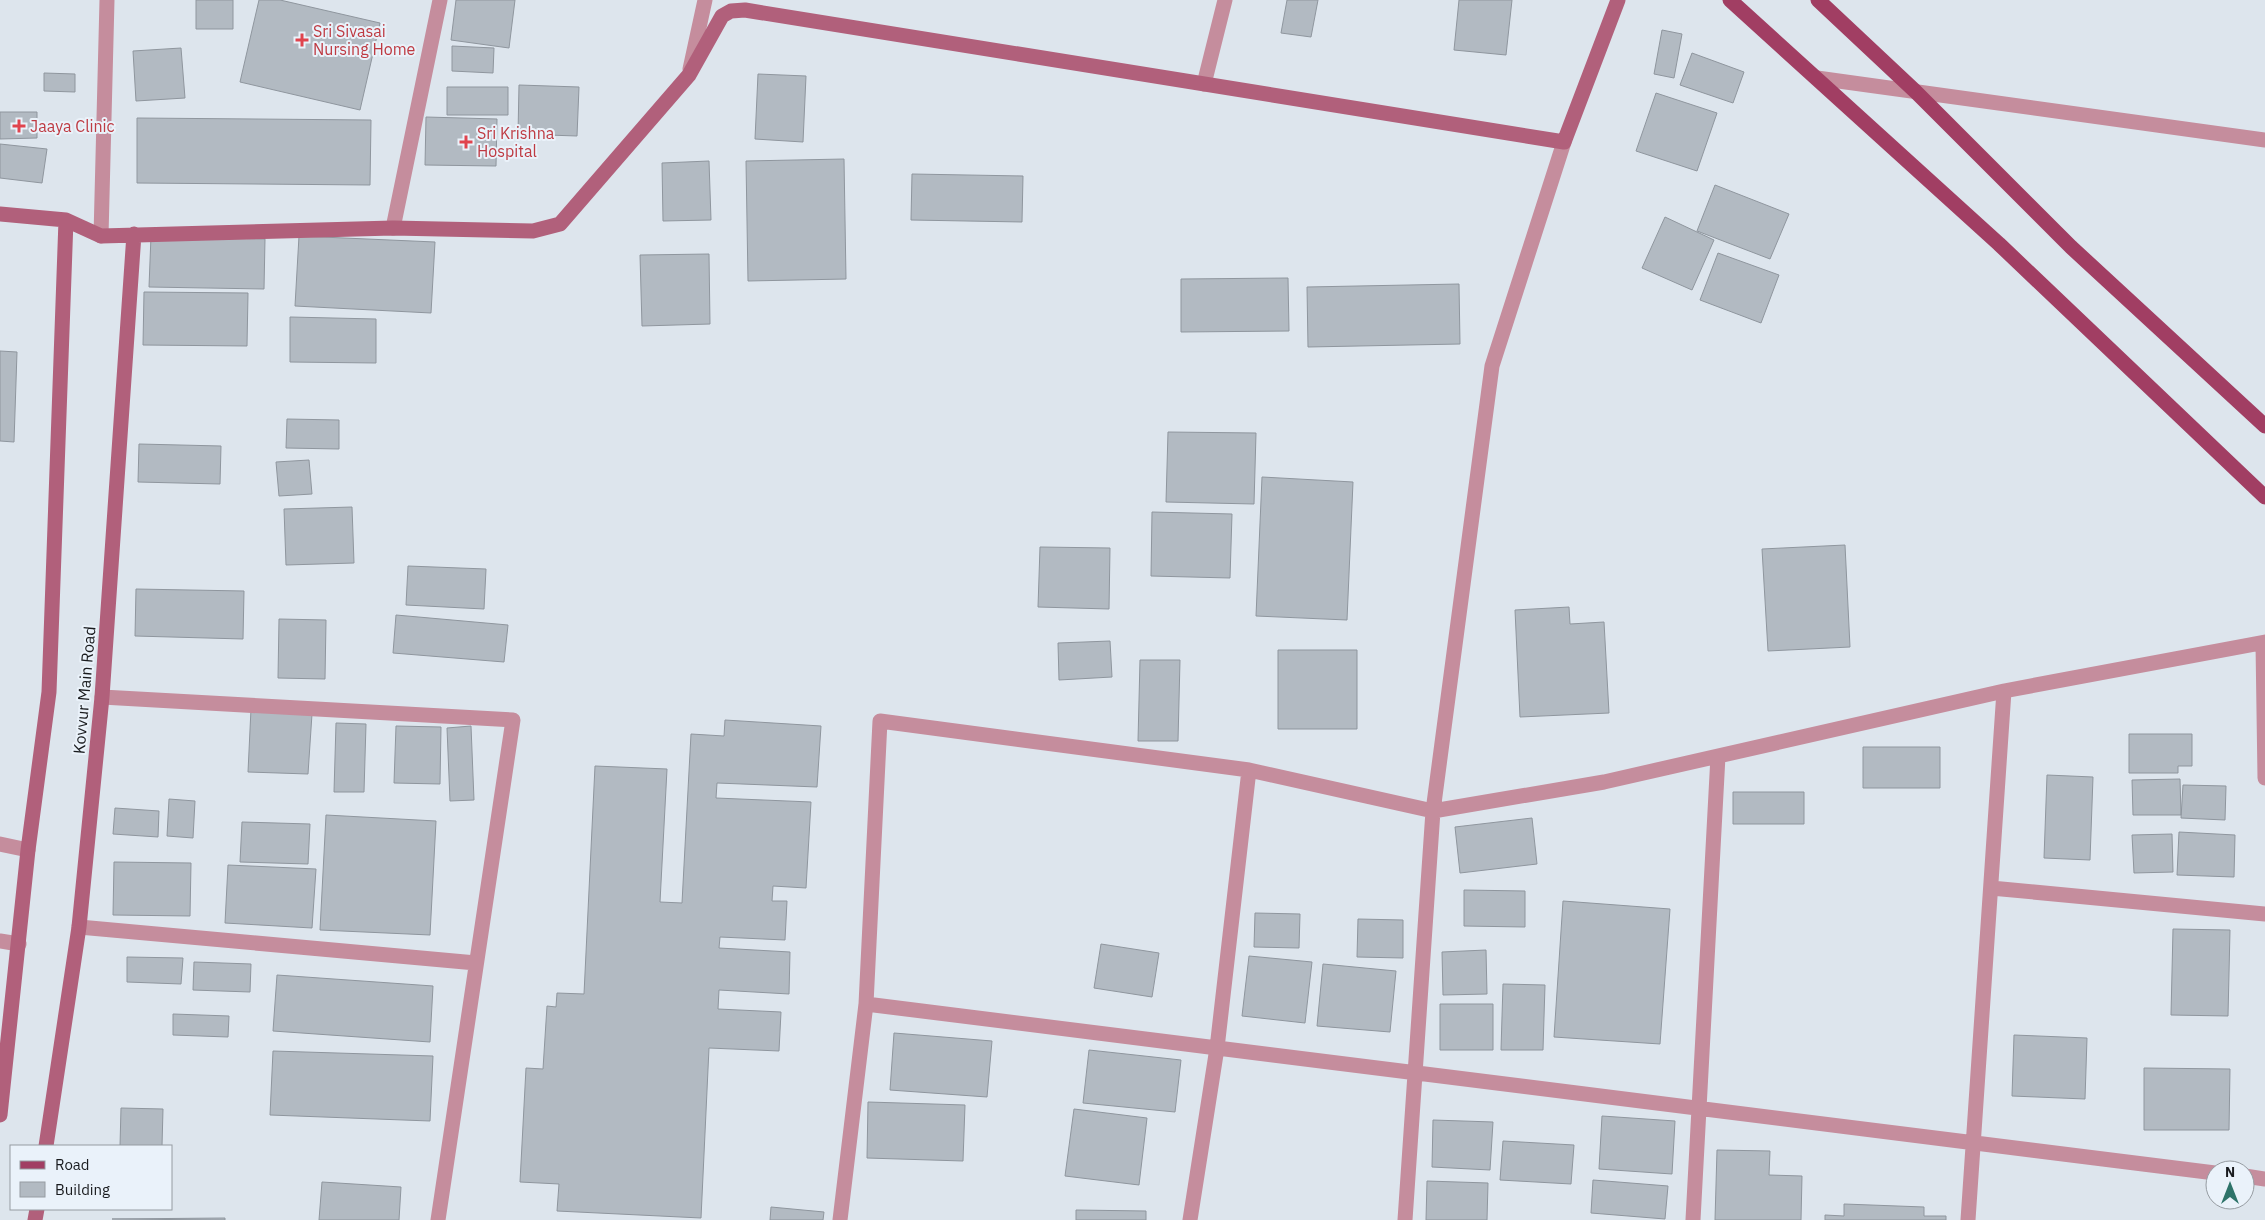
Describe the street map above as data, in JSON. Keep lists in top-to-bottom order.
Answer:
{
  "streets": {
    "main road": ["Kovvur Main Road"]
  },
  "places": {
    "health": ["Sri Sivasai Nursing Home", "Jaaya Clinic", "Sri Krishna Hospital"]
  },
  "legend": ["Road", "Building"],
  "north": "top"
}
